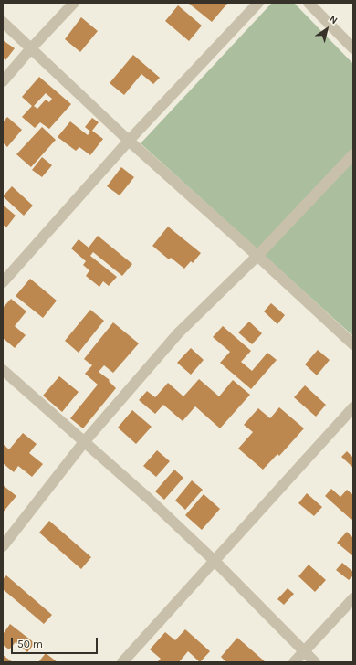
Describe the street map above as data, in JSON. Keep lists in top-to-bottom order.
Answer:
{
  "scale_bar": "50 m",
  "north": "top right"
}
